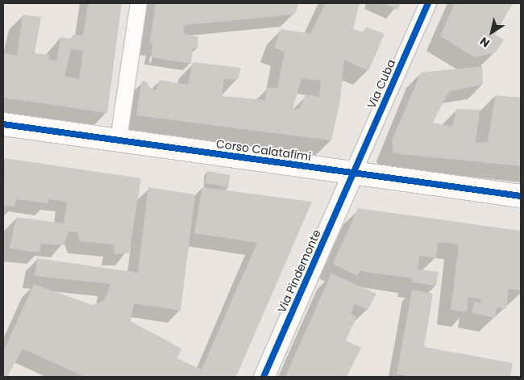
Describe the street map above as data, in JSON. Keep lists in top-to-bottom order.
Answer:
{
  "streets": {
    "main road": ["Corso Calatafimi"],
    "street": ["Via Cuba", "Via Pindemonte"]
  },
  "crossings": [
    ["Via Cuba", "Corso Calatafimi"],
    ["Via Cuba", "Via Pindemonte"],
    ["Corso Calatafimi", "Via Pindemonte"]
  ],
  "north": "bottom left"
}
